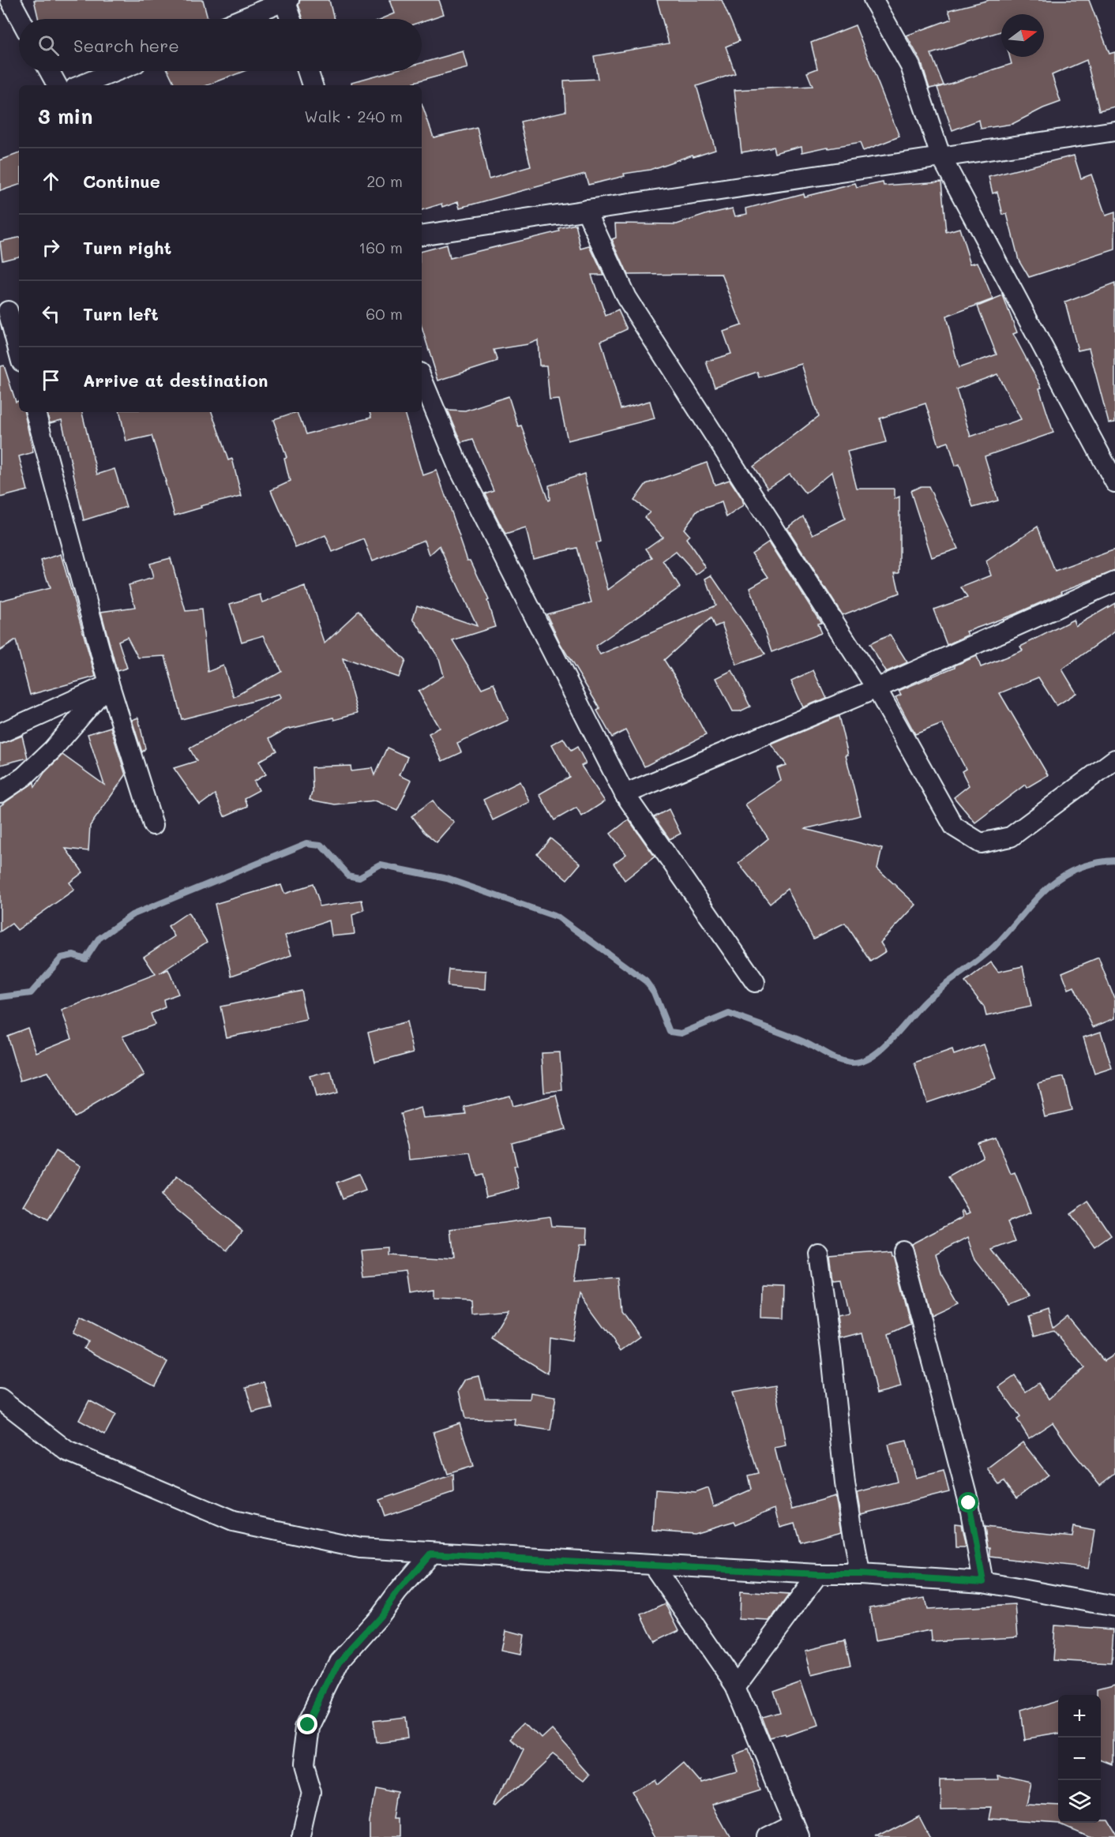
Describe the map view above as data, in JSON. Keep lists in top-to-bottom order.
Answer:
{
  "north": "right",
  "page": {
    "search": "Search here",
    "heading": ["3 min", "Walk · 240 m"],
    "list": [
      ["Continue", "20 m"],
      ["Turn right", "160 m"],
      ["Turn left", "60 m"],
      "Arrive at destination"
    ],
    "map_buttons": ["+", "−"]
  }
}
